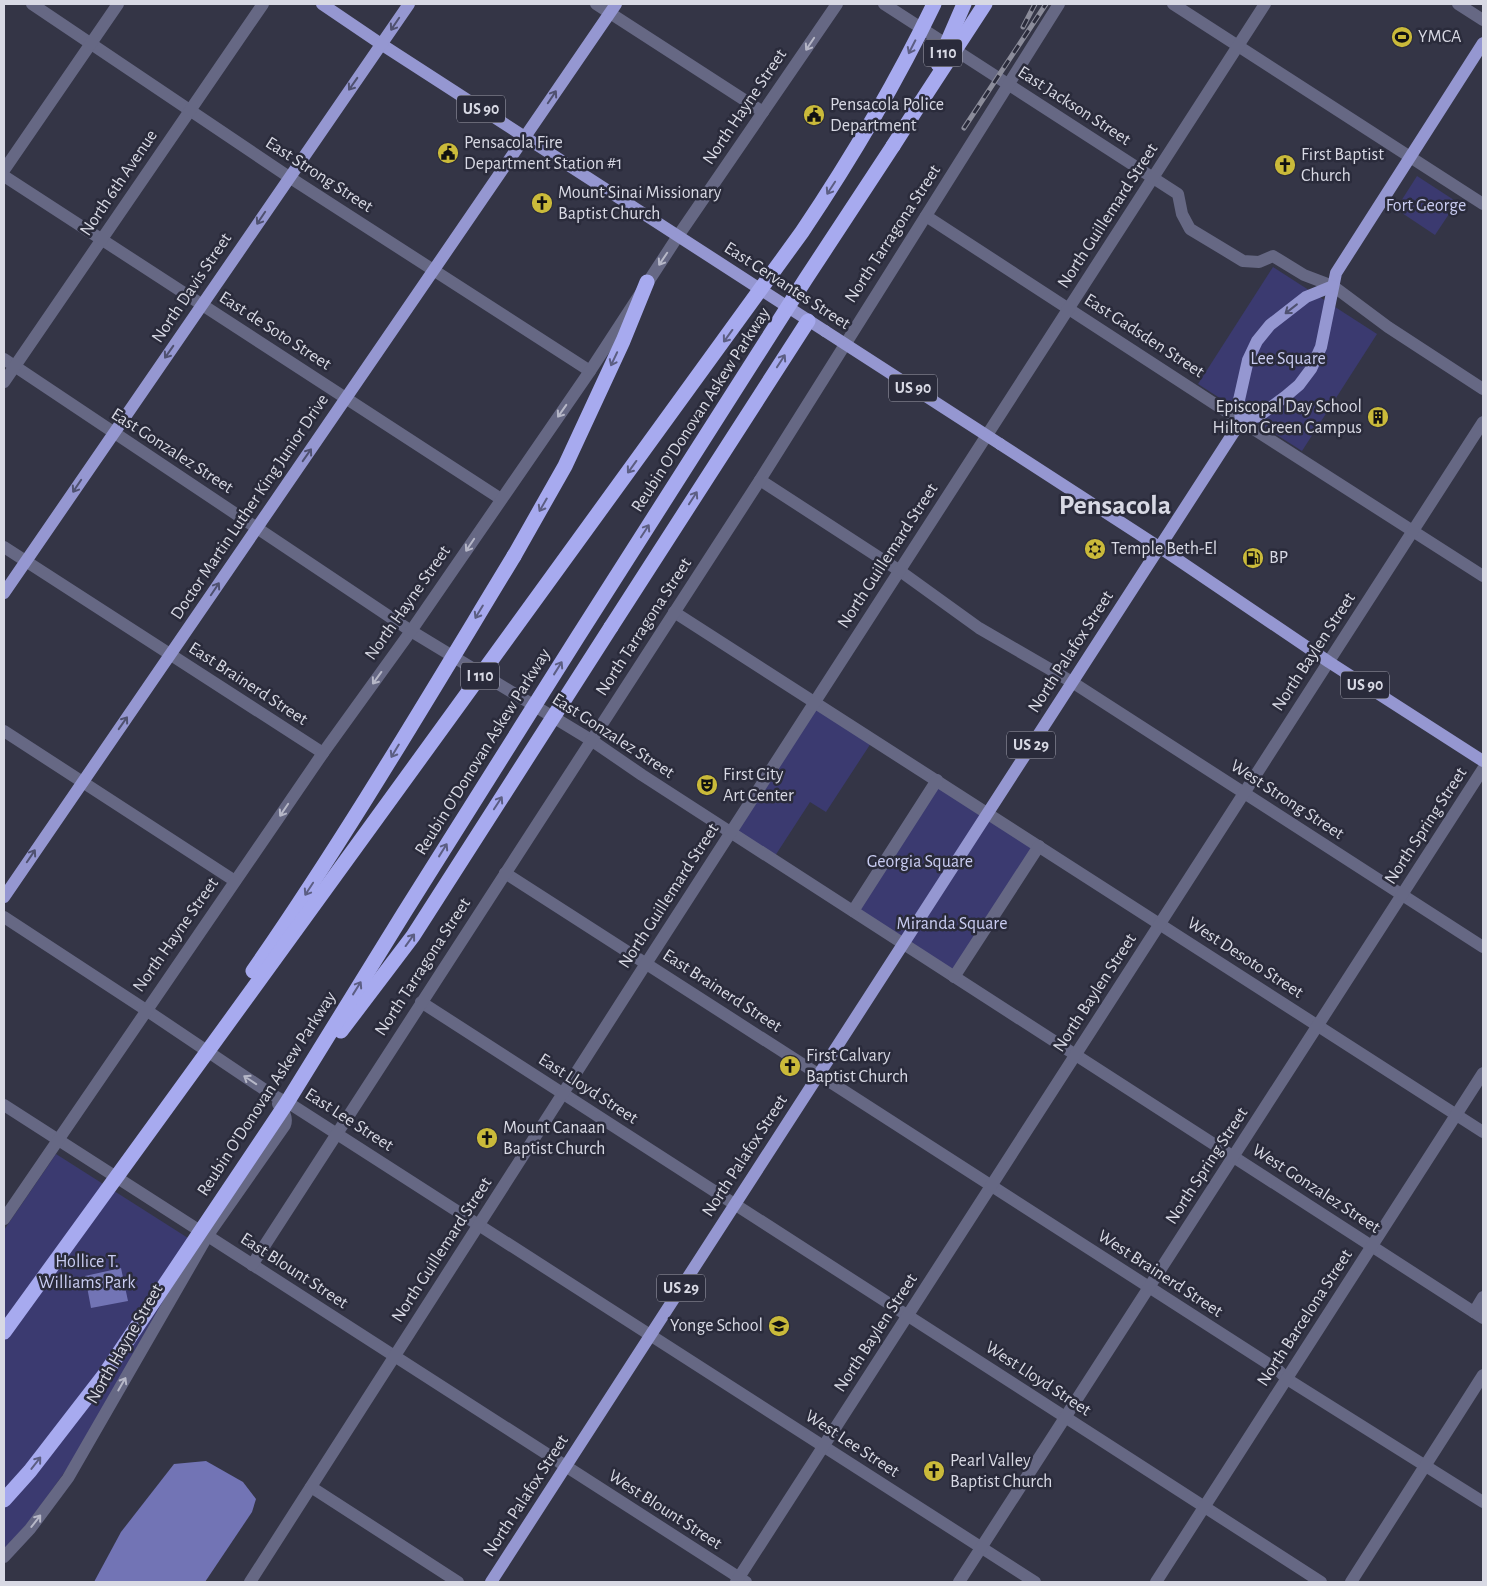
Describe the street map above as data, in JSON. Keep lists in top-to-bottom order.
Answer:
{
  "streets": {
    "highway": ["I 110", "Reubin O'Donovan Askew Parkway"],
    "main road": [
      "US 90",
      "East Cervantes Street",
      "North Davis Street",
      "Doctor Martin Luther King Junior Drive",
      "North Palafox Street",
      "US 29"
    ],
    "street": [
      "East Jackson Street",
      "North Hayne Street",
      "East Strong Street",
      "North 6th Avenue",
      "North Guillemard Street",
      "North Tarragona Street",
      "East de Soto Street",
      "East Gadsden Street",
      "East Gonzalez Street",
      "North Baylen Street",
      "East Brainerd Street",
      "West Strong Street",
      "North Spring Street",
      "West Desoto Street",
      "East Lloyd Street",
      "East Lee Street",
      "West Gonzalez Street",
      "East Blount Street",
      "West Brainerd Street",
      "North Barcelona Street",
      "West Lloyd Street",
      "West Lee Street",
      "West Blount Street"
    ]
  },
  "crossings": [
    ["East Jackson Street", "North Guillemard Street"],
    ["East Jackson Street", "North Tarragona Street"],
    ["North Hayne Street", "East Strong Street"],
    ["North Hayne Street", "East Cervantes Street"],
    ["North Hayne Street", "East de Soto Street"],
    ["North Hayne Street", "East Gonzalez Street"],
    ["North Hayne Street", "East Brainerd Street"],
    ["North Hayne Street", "East Lee Street"],
    ["North Hayne Street", "East Blount Street"],
    ["US 90", "East Cervantes Street"],
    ["US 90", "North Palafox Street"],
    ["US 90", "North Baylen Street"],
    ["East Strong Street", "North 6th Avenue"],
    ["East Strong Street", "North Davis Street"],
    ["East Strong Street", "Doctor Martin Luther King Junior Drive"],
    ["North 6th Avenue", "East de Soto Street"],
    ["North 6th Avenue", "East Gonzalez Street"],
    ["North Guillemard Street", "East Gadsden Street"],
    ["North Guillemard Street", "East Gonzalez Street"],
    ["North Guillemard Street", "East Brainerd Street"],
    ["North Guillemard Street", "East Lloyd Street"],
    ["North Guillemard Street", "East Lee Street"],
    ["North Guillemard Street", "East Blount Street"],
    ["North Tarragona Street", "East Gadsden Street"],
    ["North Tarragona Street", "East Gonzalez Street"],
    ["North Tarragona Street", "East Brainerd Street"],
    ["North Tarragona Street", "East Lloyd Street"],
    ["North Tarragona Street", "East Lee Street"],
    ["North Tarragona Street", "East Blount Street"],
    ["East Cervantes Street", "North Davis Street"],
    ["East Cervantes Street", "Doctor Martin Luther King Junior Drive"],
    ["East Cervantes Street", "North Palafox Street"],
    ["North Davis Street", "East de Soto Street"],
    ["North Davis Street", "East Gonzalez Street"],
    ["North Davis Street", "East Brainerd Street"],
    ["East de Soto Street", "Doctor Martin Luther King Junior Drive"],
    ["East Gadsden Street", "North Palafox Street"],
    ["East Gadsden Street", "North Baylen Street"],
    ["East Gonzalez Street", "Doctor Martin Luther King Junior Drive"],
    ["East Gonzalez Street", "North Palafox Street"],
    ["East Gonzalez Street", "West Gonzalez Street"],
    ["Doctor Martin Luther King Junior Drive", "East Brainerd Street"],
    ["North Palafox Street", "East Brainerd Street"],
    ["North Palafox Street", "West Strong Street"],
    ["North Palafox Street", "West Desoto Street"],
    ["North Palafox Street", "East Lloyd Street"],
    ["North Palafox Street", "East Lee Street"],
    ["North Palafox Street", "West Gonzalez Street"],
    ["North Palafox Street", "East Blount Street"],
    ["North Palafox Street", "West Brainerd Street"],
    ["North Palafox Street", "West Lloyd Street"],
    ["North Palafox Street", "West Lee Street"],
    ["North Palafox Street", "West Blount Street"],
    ["North Baylen Street", "West Strong Street"],
    ["North Baylen Street", "West Desoto Street"],
    ["North Baylen Street", "West Gonzalez Street"],
    ["North Baylen Street", "West Brainerd Street"],
    ["North Baylen Street", "West Lloyd Street"],
    ["North Baylen Street", "West Lee Street"],
    ["North Baylen Street", "West Blount Street"],
    ["East Brainerd Street", "West Brainerd Street"],
    ["West Strong Street", "North Spring Street"],
    ["North Spring Street", "West Desoto Street"],
    ["North Spring Street", "West Gonzalez Street"],
    ["North Spring Street", "West Brainerd Street"],
    ["North Spring Street", "West Lloyd Street"],
    ["North Spring Street", "West Lee Street"],
    ["West Desoto Street", "North Barcelona Street"],
    ["East Lloyd Street", "West Lloyd Street"],
    ["East Lee Street", "West Lee Street"],
    ["West Gonzalez Street", "North Barcelona Street"],
    ["East Blount Street", "West Blount Street"],
    ["West Brainerd Street", "North Barcelona Street"],
    ["North Barcelona Street", "West Lloyd Street"]
  ],
  "one_way": ["North Davis Street", "Doctor Martin Luther King Junior Drive"],
  "districts": ["Pensacola"],
  "parks": [
    "Fort George",
    "Lee Square",
    "Georgia Square",
    "Miranda Square",
    "Hollice T. Williams Park"
  ],
  "places": {
    "sports": ["YMCA"],
    "public building": ["Pensacola Police Department", "Pensacola Fire Department Station #1"],
    "church": [
      "First Baptist Church",
      "Mount Sinai Missionary Baptist Church",
      "First Calvary Baptist Church",
      "Mount Canaan Baptist Church",
      "Pearl Valley Baptist Church"
    ],
    "building": ["Episcopal Day School Hilton Green Campus"],
    "synagogue": ["Temple Beth-El"],
    "fuel station": ["BP"],
    "theatre": ["First City Art Center"],
    "school or university": ["Yonge School"]
  }
}
